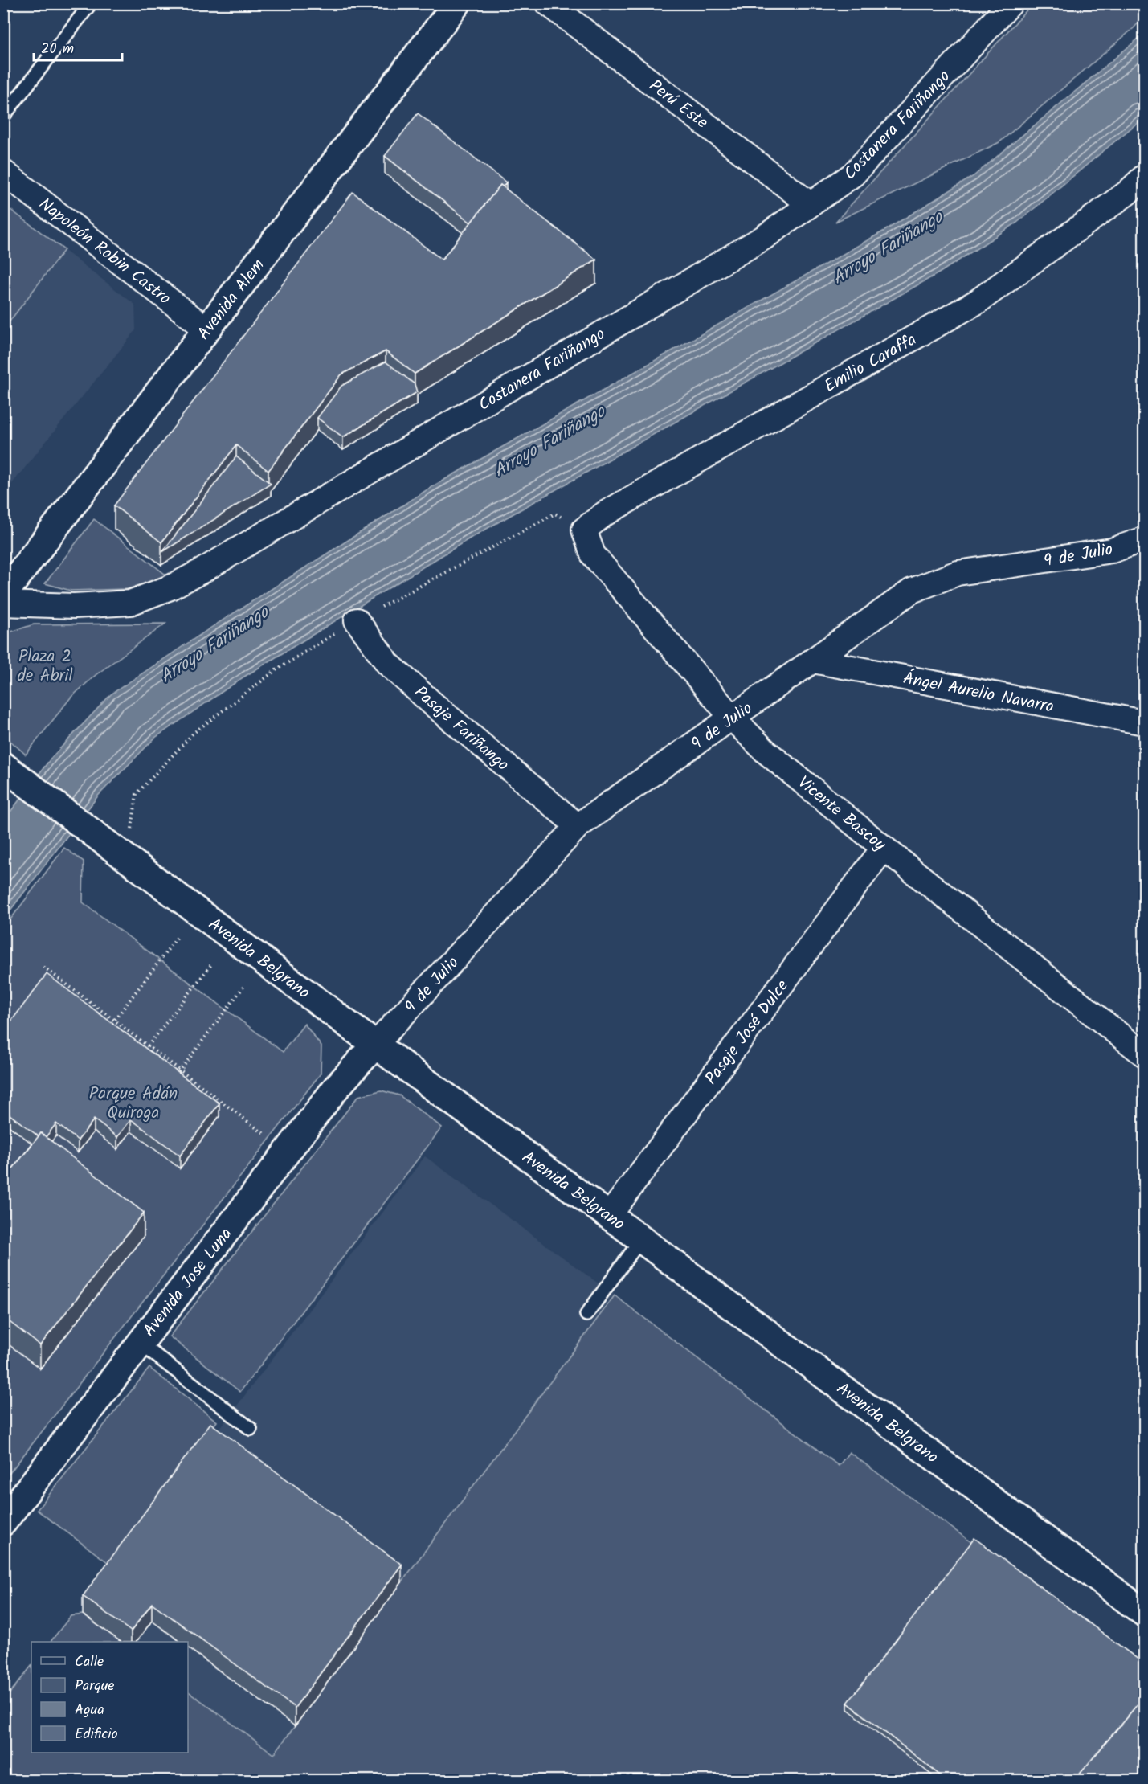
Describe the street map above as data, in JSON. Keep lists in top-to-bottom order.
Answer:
{
  "streets": {
    "main road": ["Avenida Alem", "Avenida Belgrano", "Avenida Jose Luna"],
    "street": [
      "Perú Este",
      "Costanera Fariñango",
      "Napoleón Robin Castro",
      "Emilio Caraffa",
      "9 de Julio",
      "Ángel Aurelio Navarro",
      "Pasaje Fariñango",
      "Vicente Bascoy",
      "Pasaje José Dulce"
    ]
  },
  "crossings": [
    ["Perú Este", "Costanera Fariñango"],
    ["Napoleón Robin Castro", "Avenida Alem"],
    ["Emilio Caraffa", "Vicente Bascoy"],
    ["9 de Julio", "Ángel Aurelio Navarro"],
    ["9 de Julio", "Pasaje Fariñango"],
    ["9 de Julio", "Vicente Bascoy"],
    ["9 de Julio", "Avenida Belgrano"],
    ["9 de Julio", "Avenida Jose Luna"],
    ["Vicente Bascoy", "Pasaje José Dulce"],
    ["Avenida Belgrano", "Pasaje José Dulce"],
    ["Avenida Belgrano", "Avenida Jose Luna"]
  ],
  "water": ["Arroyo Fariñango"],
  "parks": ["Plaza 2 de Abril", "Parque Adán Quiroga"],
  "legend": [
    "Calle",
    "Parque",
    "Agua",
    "Edificio"
  ],
  "scale_bar": "20 m"
}
